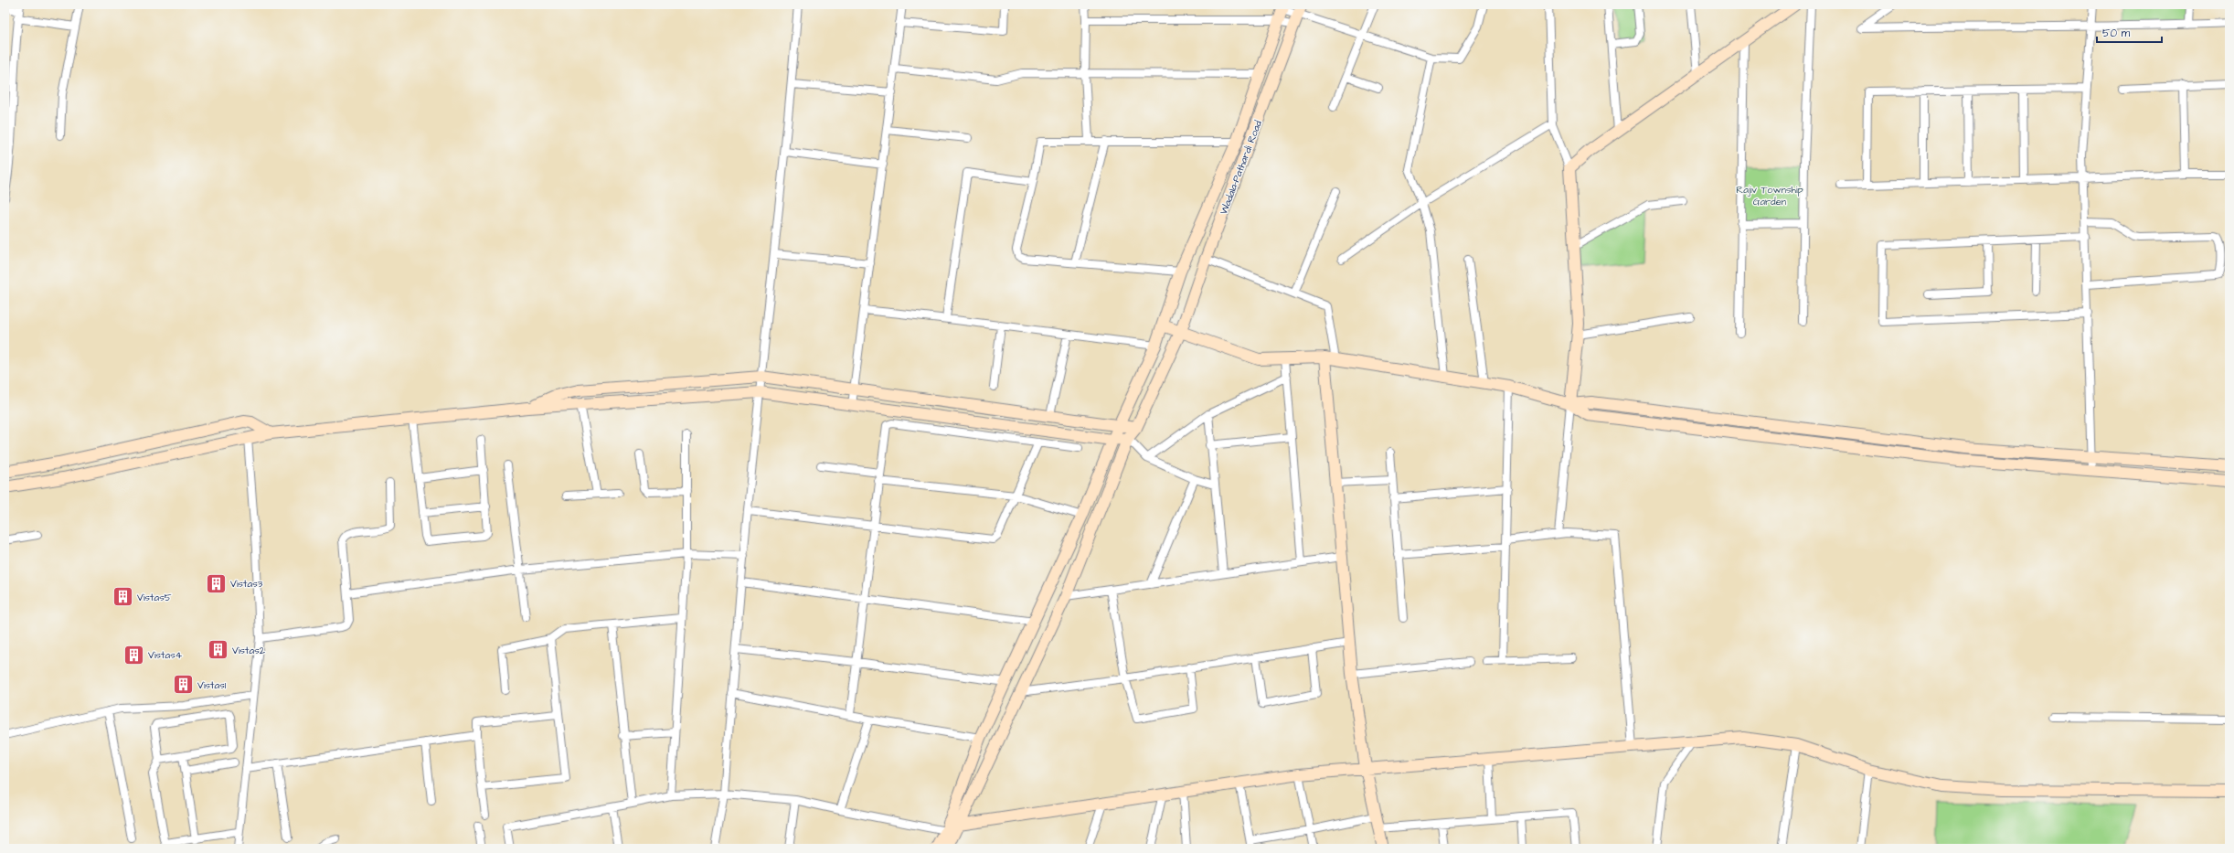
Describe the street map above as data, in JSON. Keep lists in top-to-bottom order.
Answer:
{
  "streets": {
    "main road": ["Wadala-Pathardi Road"]
  },
  "parks": ["Rajiv Township Garden"],
  "places": {
    "building": [
      "Vistas3",
      "Vistas5",
      "Vistas2",
      "Vistas4",
      "Vistas1"
    ]
  },
  "scale_bar": "50 m"
}
